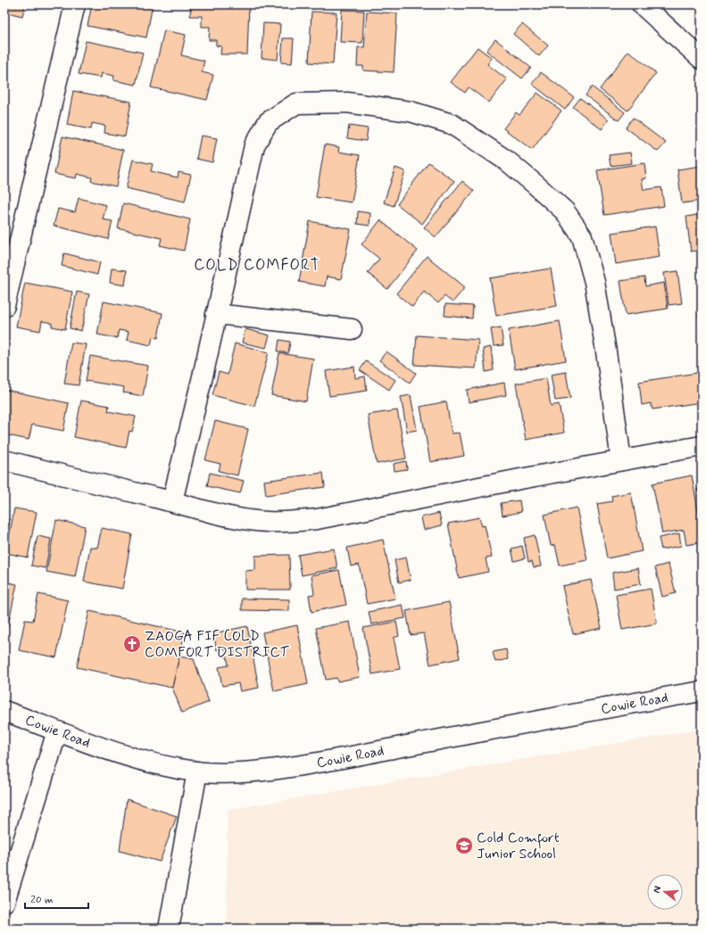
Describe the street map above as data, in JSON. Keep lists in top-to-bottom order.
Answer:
{
  "streets": {
    "street": ["Cowie Road"]
  },
  "districts": ["COLD COMFORT"],
  "places": {
    "church": ["ZAOGA FIF COLD COMFORT DISTRICT"],
    "school or university": ["Cold Comfort Junior School"]
  },
  "scale_bar": "20 m",
  "north": "left"
}
